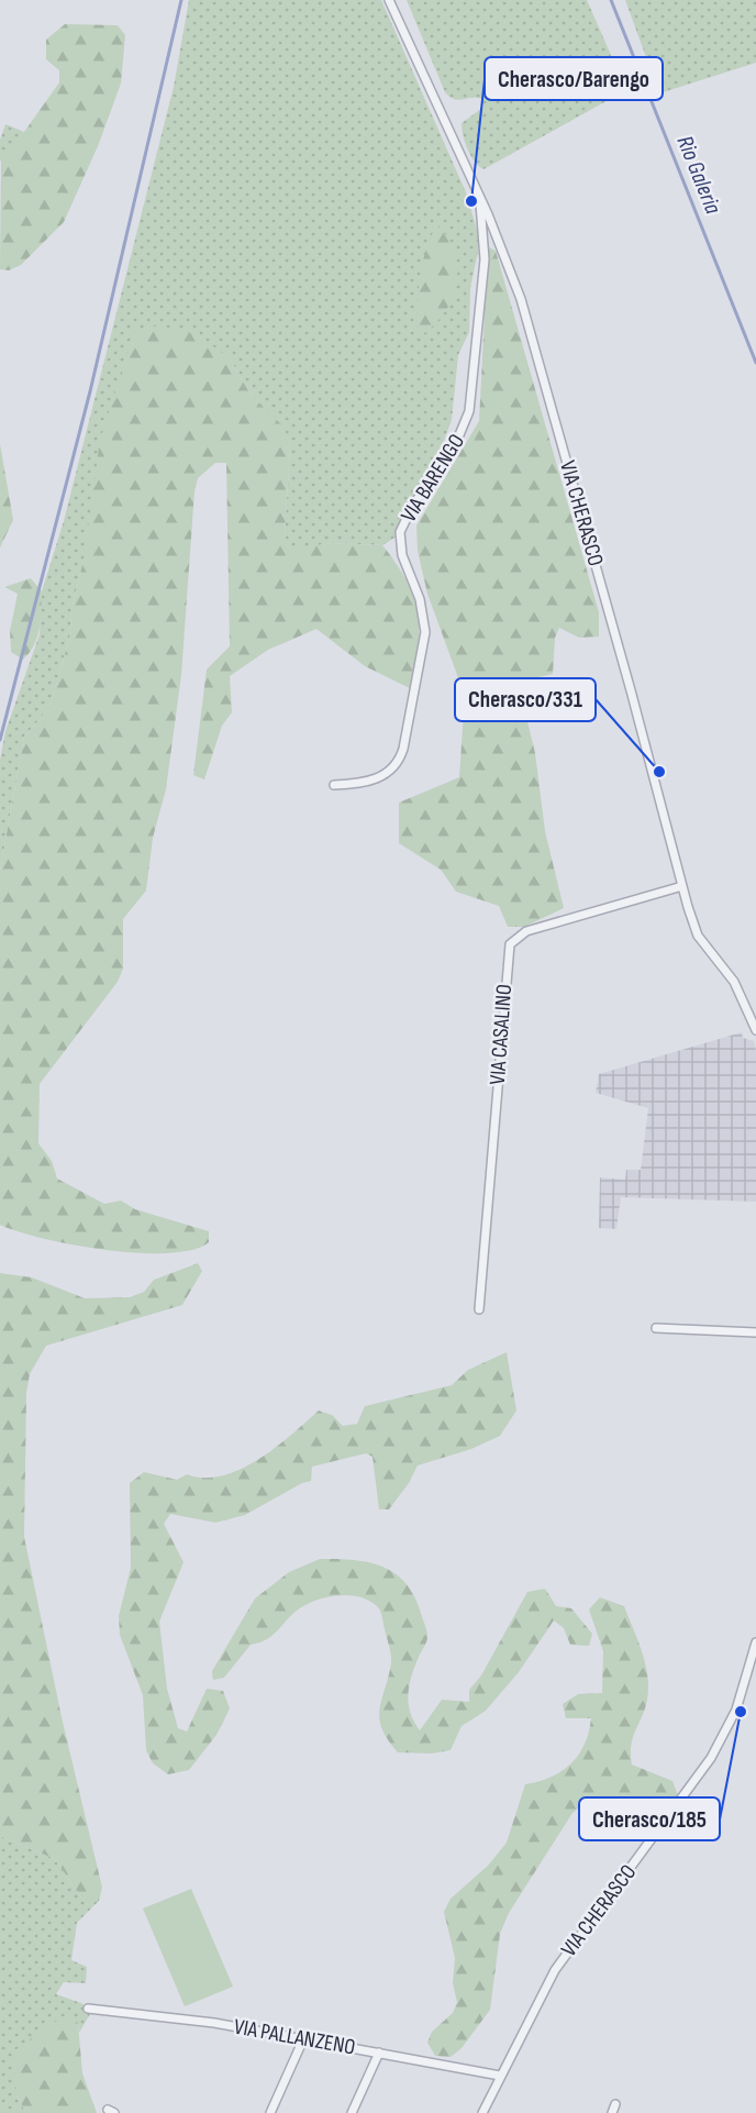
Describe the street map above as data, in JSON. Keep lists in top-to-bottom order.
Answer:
{
  "streets": {
    "street": [
      "VIA BARENGO",
      "VIA CHERASCO",
      "VIA CASALINO",
      "VIA PALLANZENO"
    ]
  },
  "crossings": [
    ["VIA BARENGO", "VIA CHERASCO"],
    ["VIA CHERASCO", "VIA CASALINO"],
    ["VIA CHERASCO", "VIA PALLANZENO"]
  ],
  "water": ["Rio Galeria"],
  "places": ["Cherasco/Barengo", "Cherasco/331", "Cherasco/185"]
}
